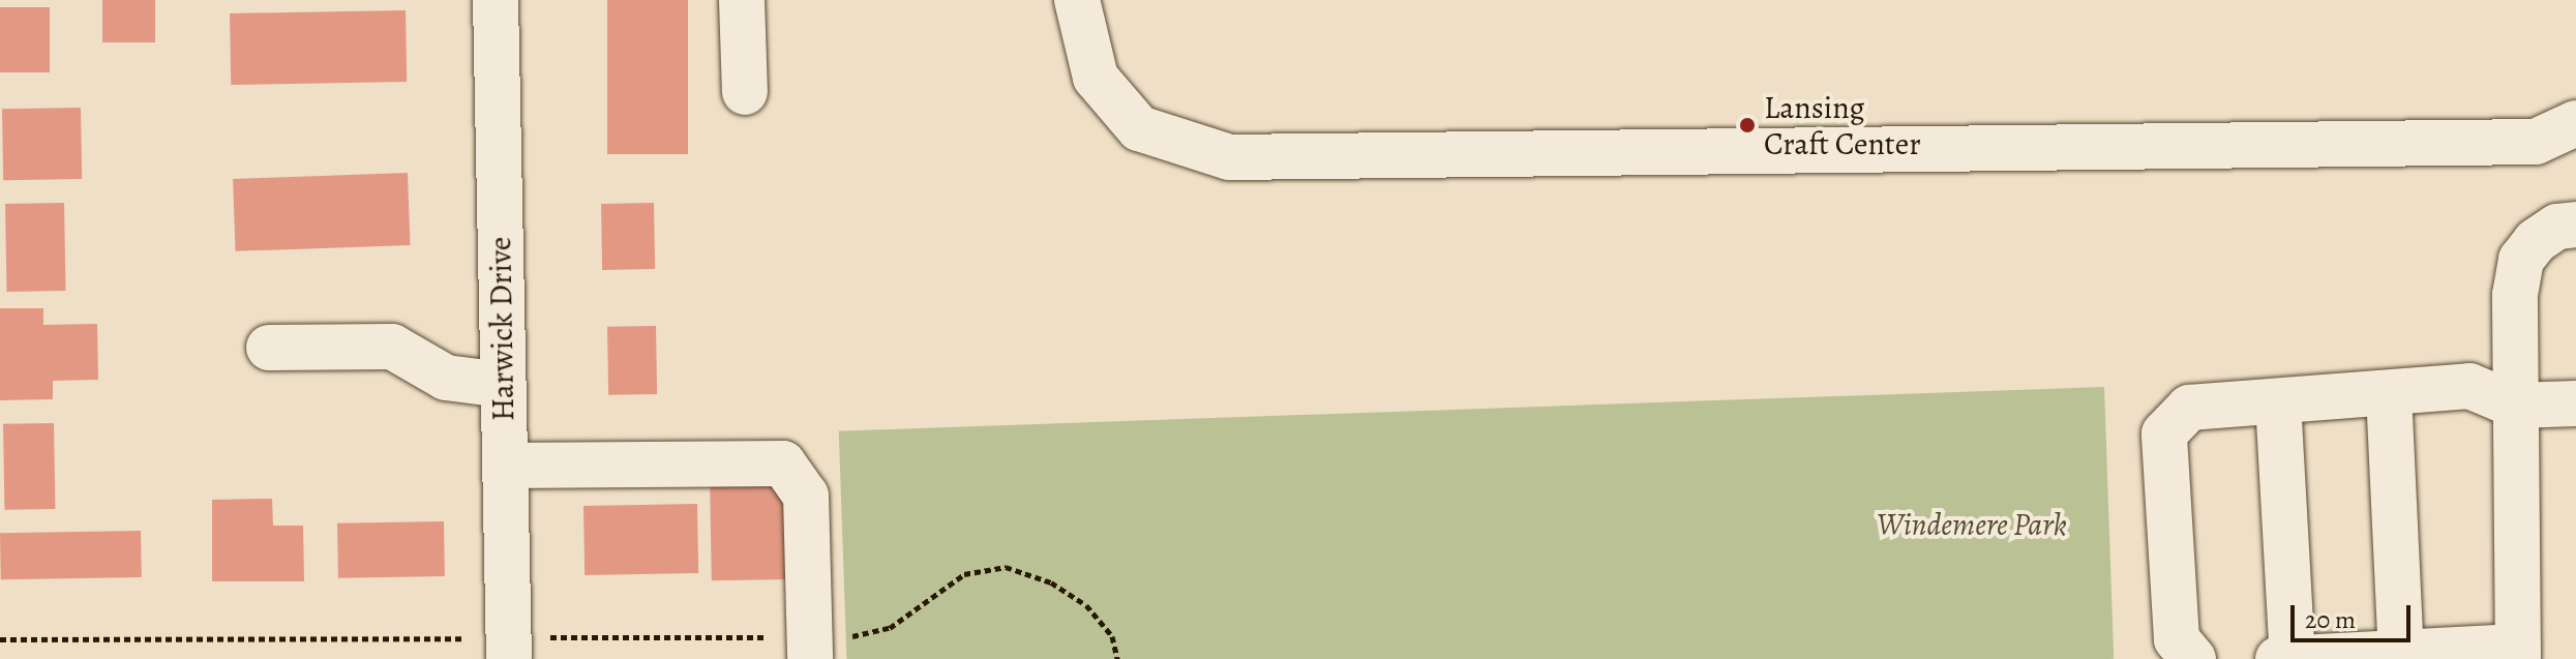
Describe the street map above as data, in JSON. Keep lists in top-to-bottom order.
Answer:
{
  "streets": {
    "street": ["Harwick Drive"]
  },
  "parks": ["Windemere Park"],
  "places": ["Lansing Craft Center"],
  "scale_bar": "20 m"
}
